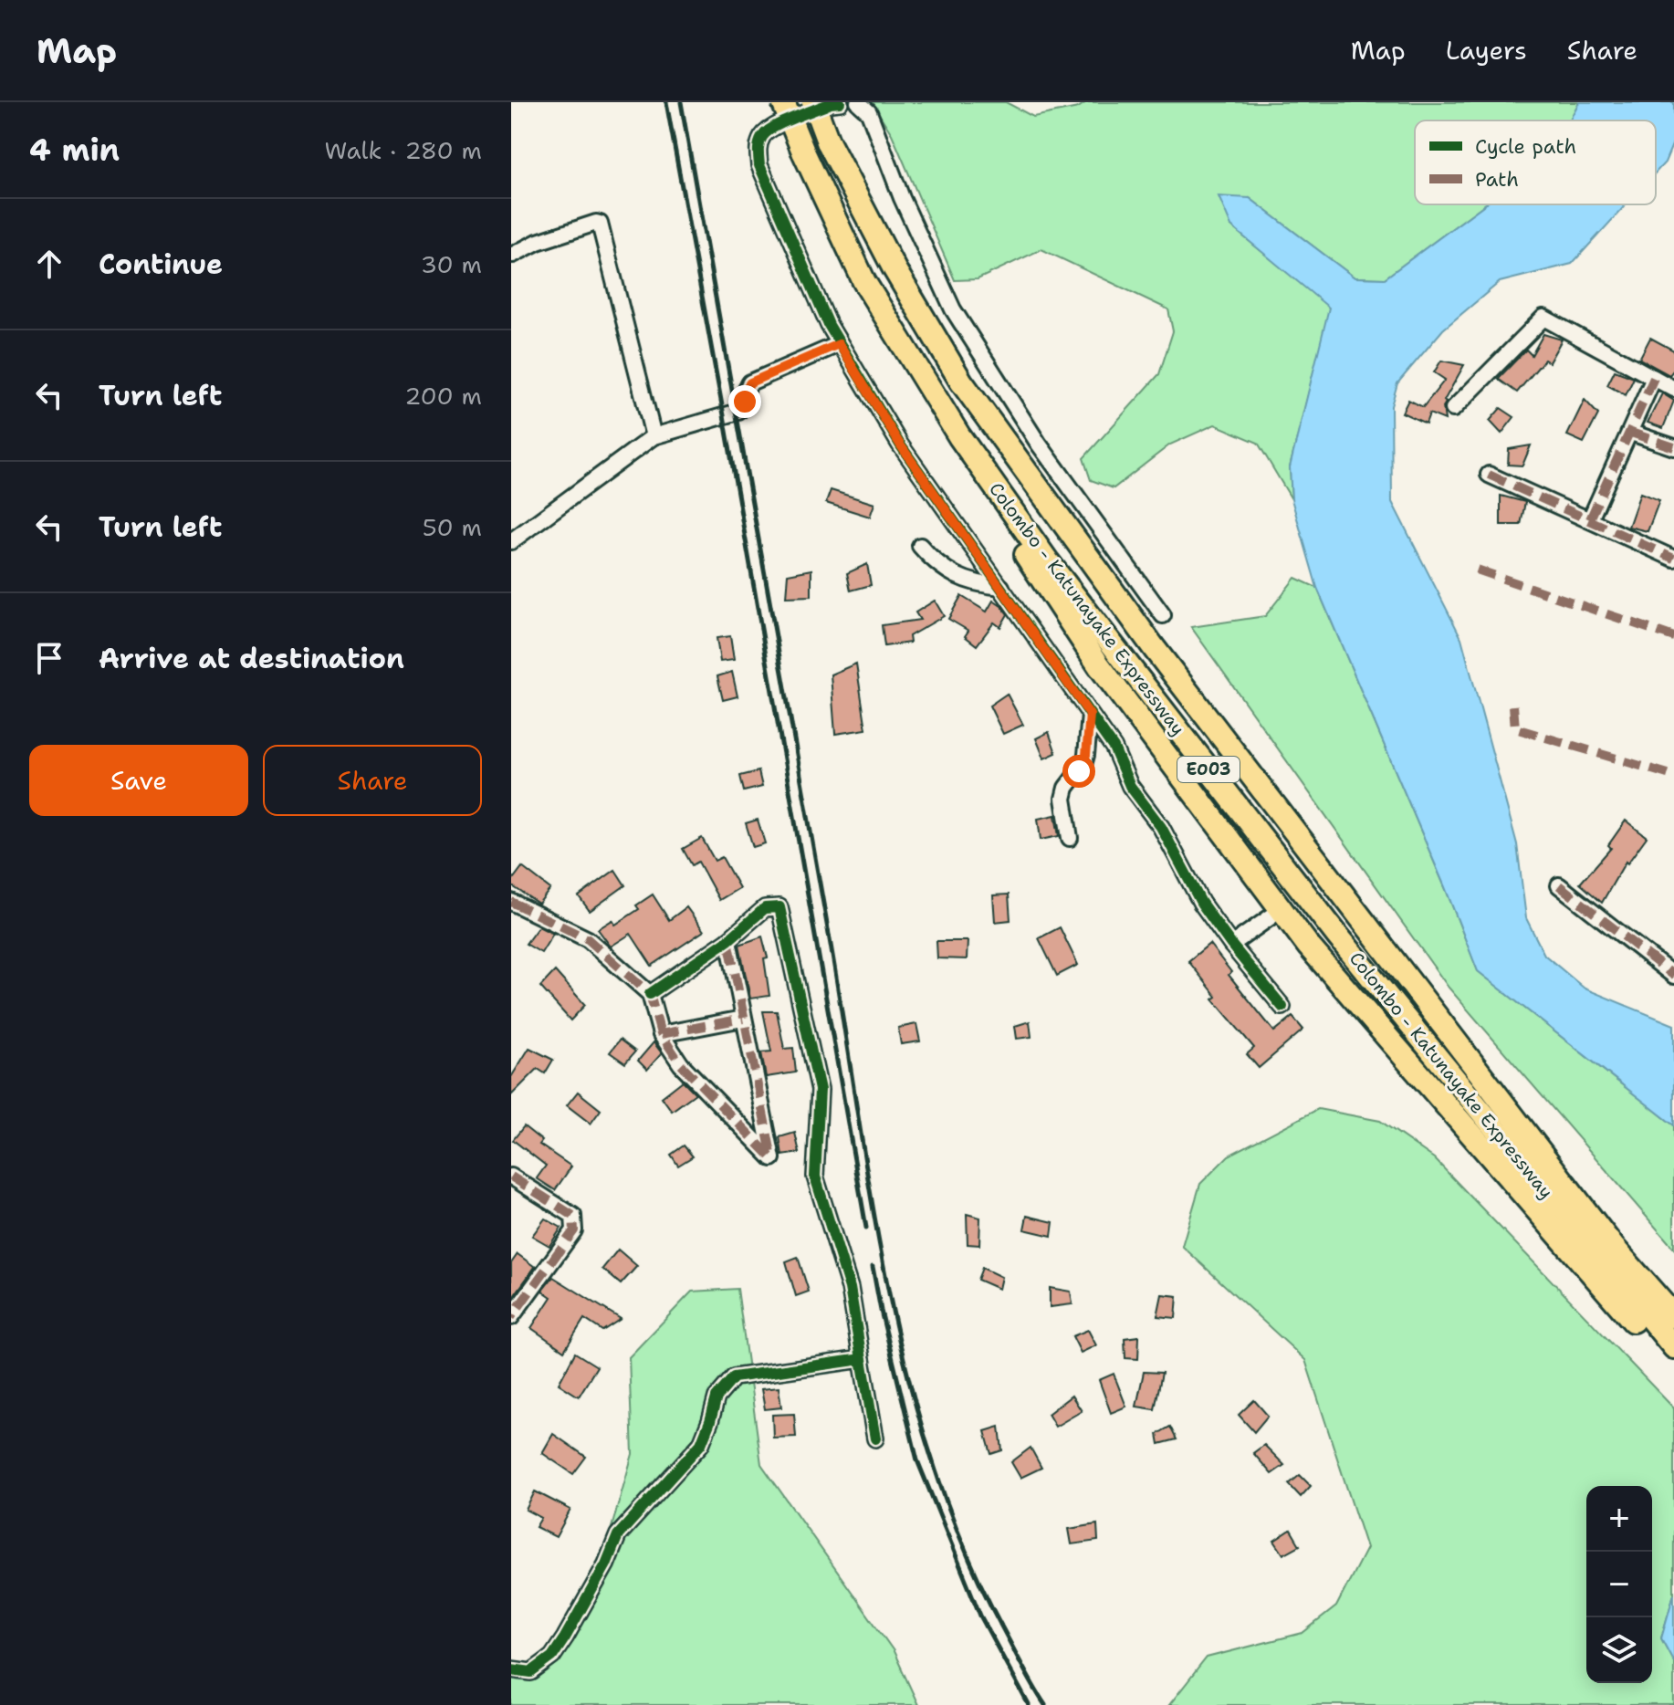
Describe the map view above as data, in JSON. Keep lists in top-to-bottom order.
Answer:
{
  "streets": {
    "highway": ["Colombo - Katunayake Expressway", "E003"]
  },
  "legend": ["Cycle path", "Path"],
  "page": {
    "header": "Map",
    "nav": ["Map", "Layers", "Share"],
    "heading": ["4 min", "Walk · 280 m"],
    "list": [
      ["Continue", "30 m"],
      ["Turn left", "200 m"],
      ["Turn left", "50 m"],
      "Arrive at destination"
    ],
    "buttons": ["Save", "Share"],
    "map_buttons": ["+", "−"]
  }
}
